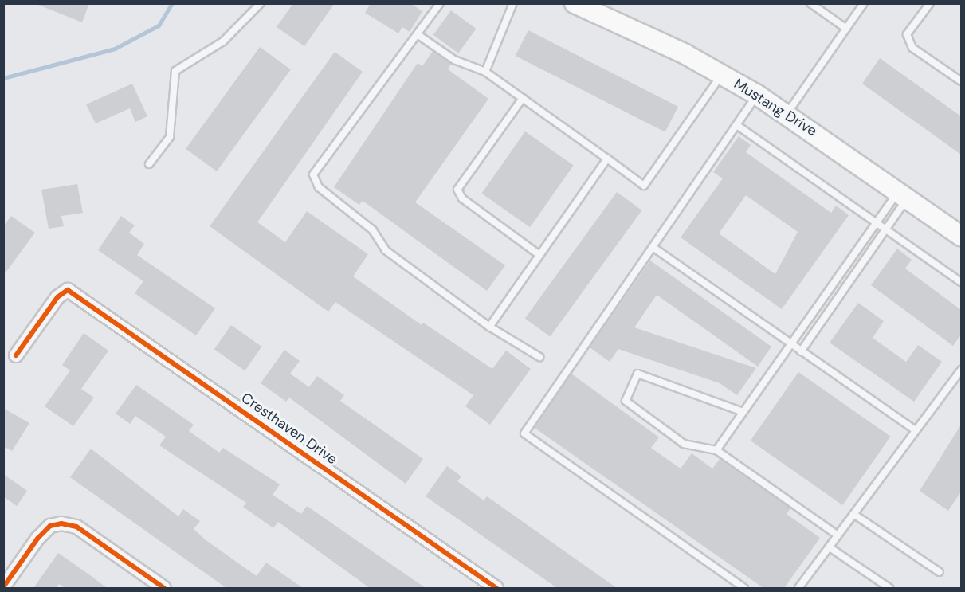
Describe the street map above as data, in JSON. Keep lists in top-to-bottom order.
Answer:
{
  "streets": {
    "main road": ["Mustang Drive"],
    "street": ["Cresthaven Drive"]
  }
}
